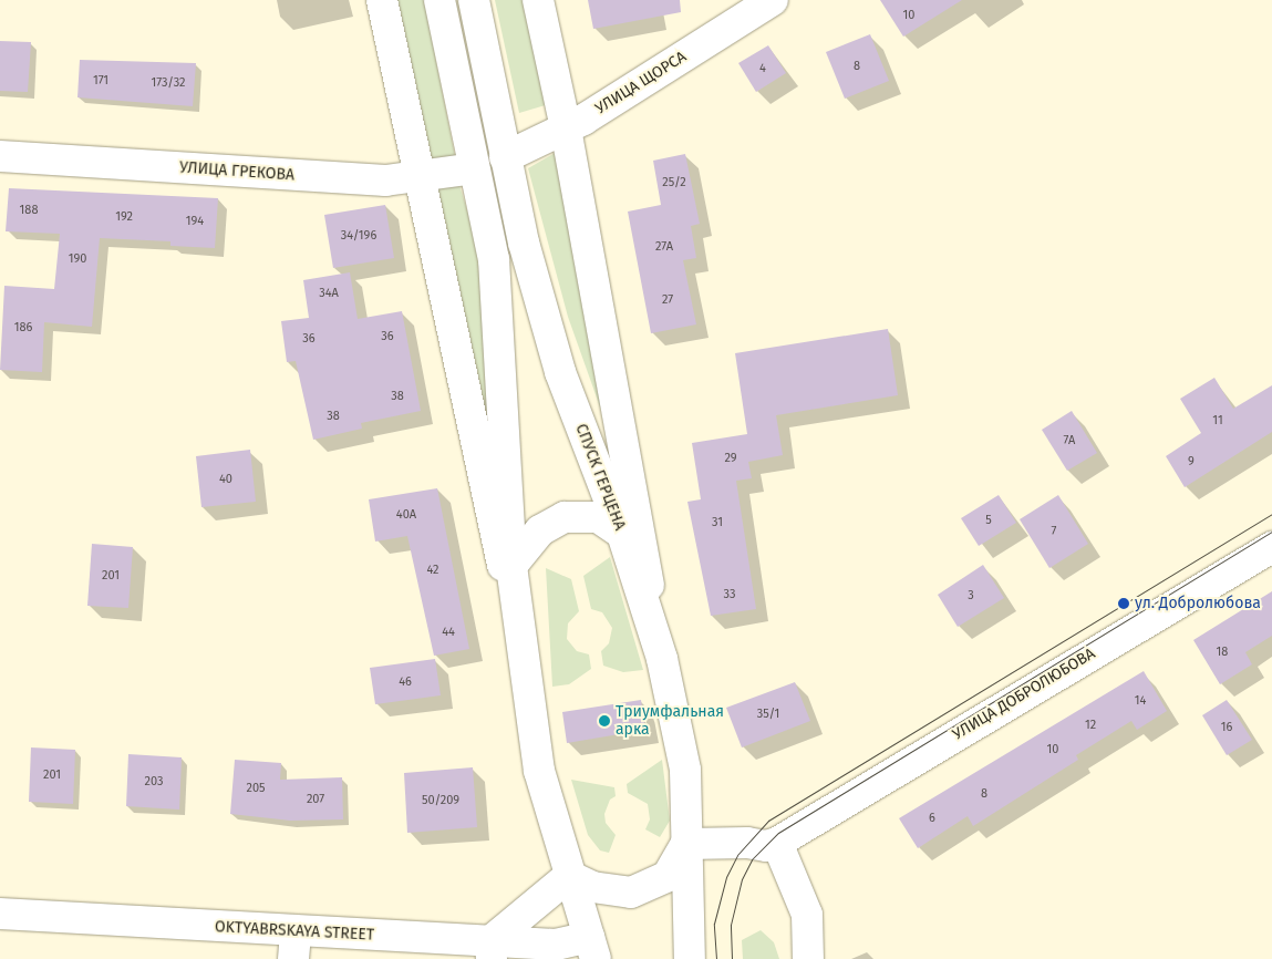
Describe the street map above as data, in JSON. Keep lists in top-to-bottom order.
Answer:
{
  "streets": {
    "street": [
      "УЛИЦА ЩОРСА",
      "УЛИЦА ГРЕКОВА",
      "СПУСК ГЕРЦЕНА",
      "УЛИЦА ДОБРОЛЮБОВА",
      "OKTYABRSKAYA STREET"
    ]
  },
  "crossings": [
    ["УЛИЦА ЩОРСА", "СПУСК ГЕРЦЕНА"]
  ],
  "places": ["ул. Добролюбова", "Триумфальная арка"],
  "house_numbers": [
    "10",
    "8",
    "4",
    "171",
    "173/32",
    "25/2",
    "188",
    "192",
    "194",
    "34/196",
    "27А",
    "190",
    "34А",
    "27",
    "186",
    "36",
    "36",
    "38",
    "38",
    "11",
    "7А",
    "29",
    "9",
    "40",
    "40А",
    "5",
    "31",
    "7",
    "42",
    "201",
    "33",
    "3",
    "44",
    "18",
    "46",
    "14",
    "35/1",
    "12",
    "16",
    "10",
    "201",
    "203",
    "205",
    "8",
    "207",
    "50/209",
    "6"
  ]
}
